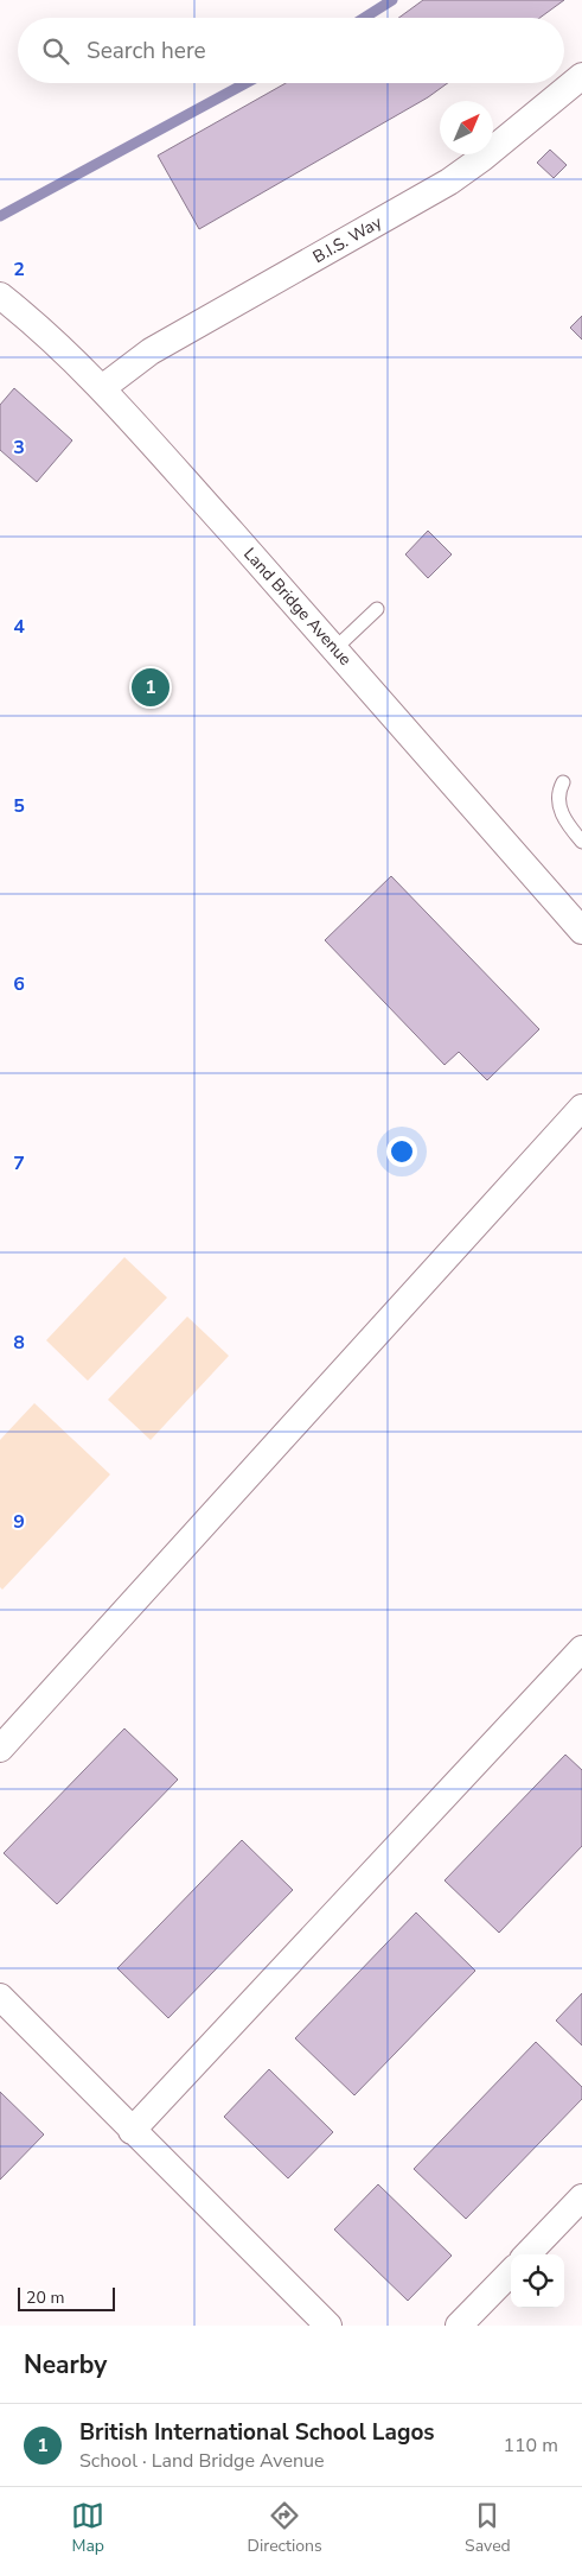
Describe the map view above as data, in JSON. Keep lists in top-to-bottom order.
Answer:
{
  "streets": {
    "street": ["B.I.S. Way", "Land Bridge Avenue"]
  },
  "crossings": [
    ["B.I.S. Way", "Land Bridge Avenue"]
  ],
  "scale_bar": "20 m",
  "north": "top right",
  "page": {
    "search": "Search here",
    "pins": "1",
    "scale": "20 m",
    "heading": "Nearby",
    "list": [
      {
        "mark": "1",
        "name": "British International School Lagos",
        "note": "School · Land Bridge Avenue",
        "value": "110 m"
      }
    ],
    "nav": ["Map", "Directions", "Saved"]
  },
  "grid": {
    "rows": [
      "2",
      "3",
      "4",
      "5",
      "6",
      "7",
      "8",
      "9"
    ]
  }
}
